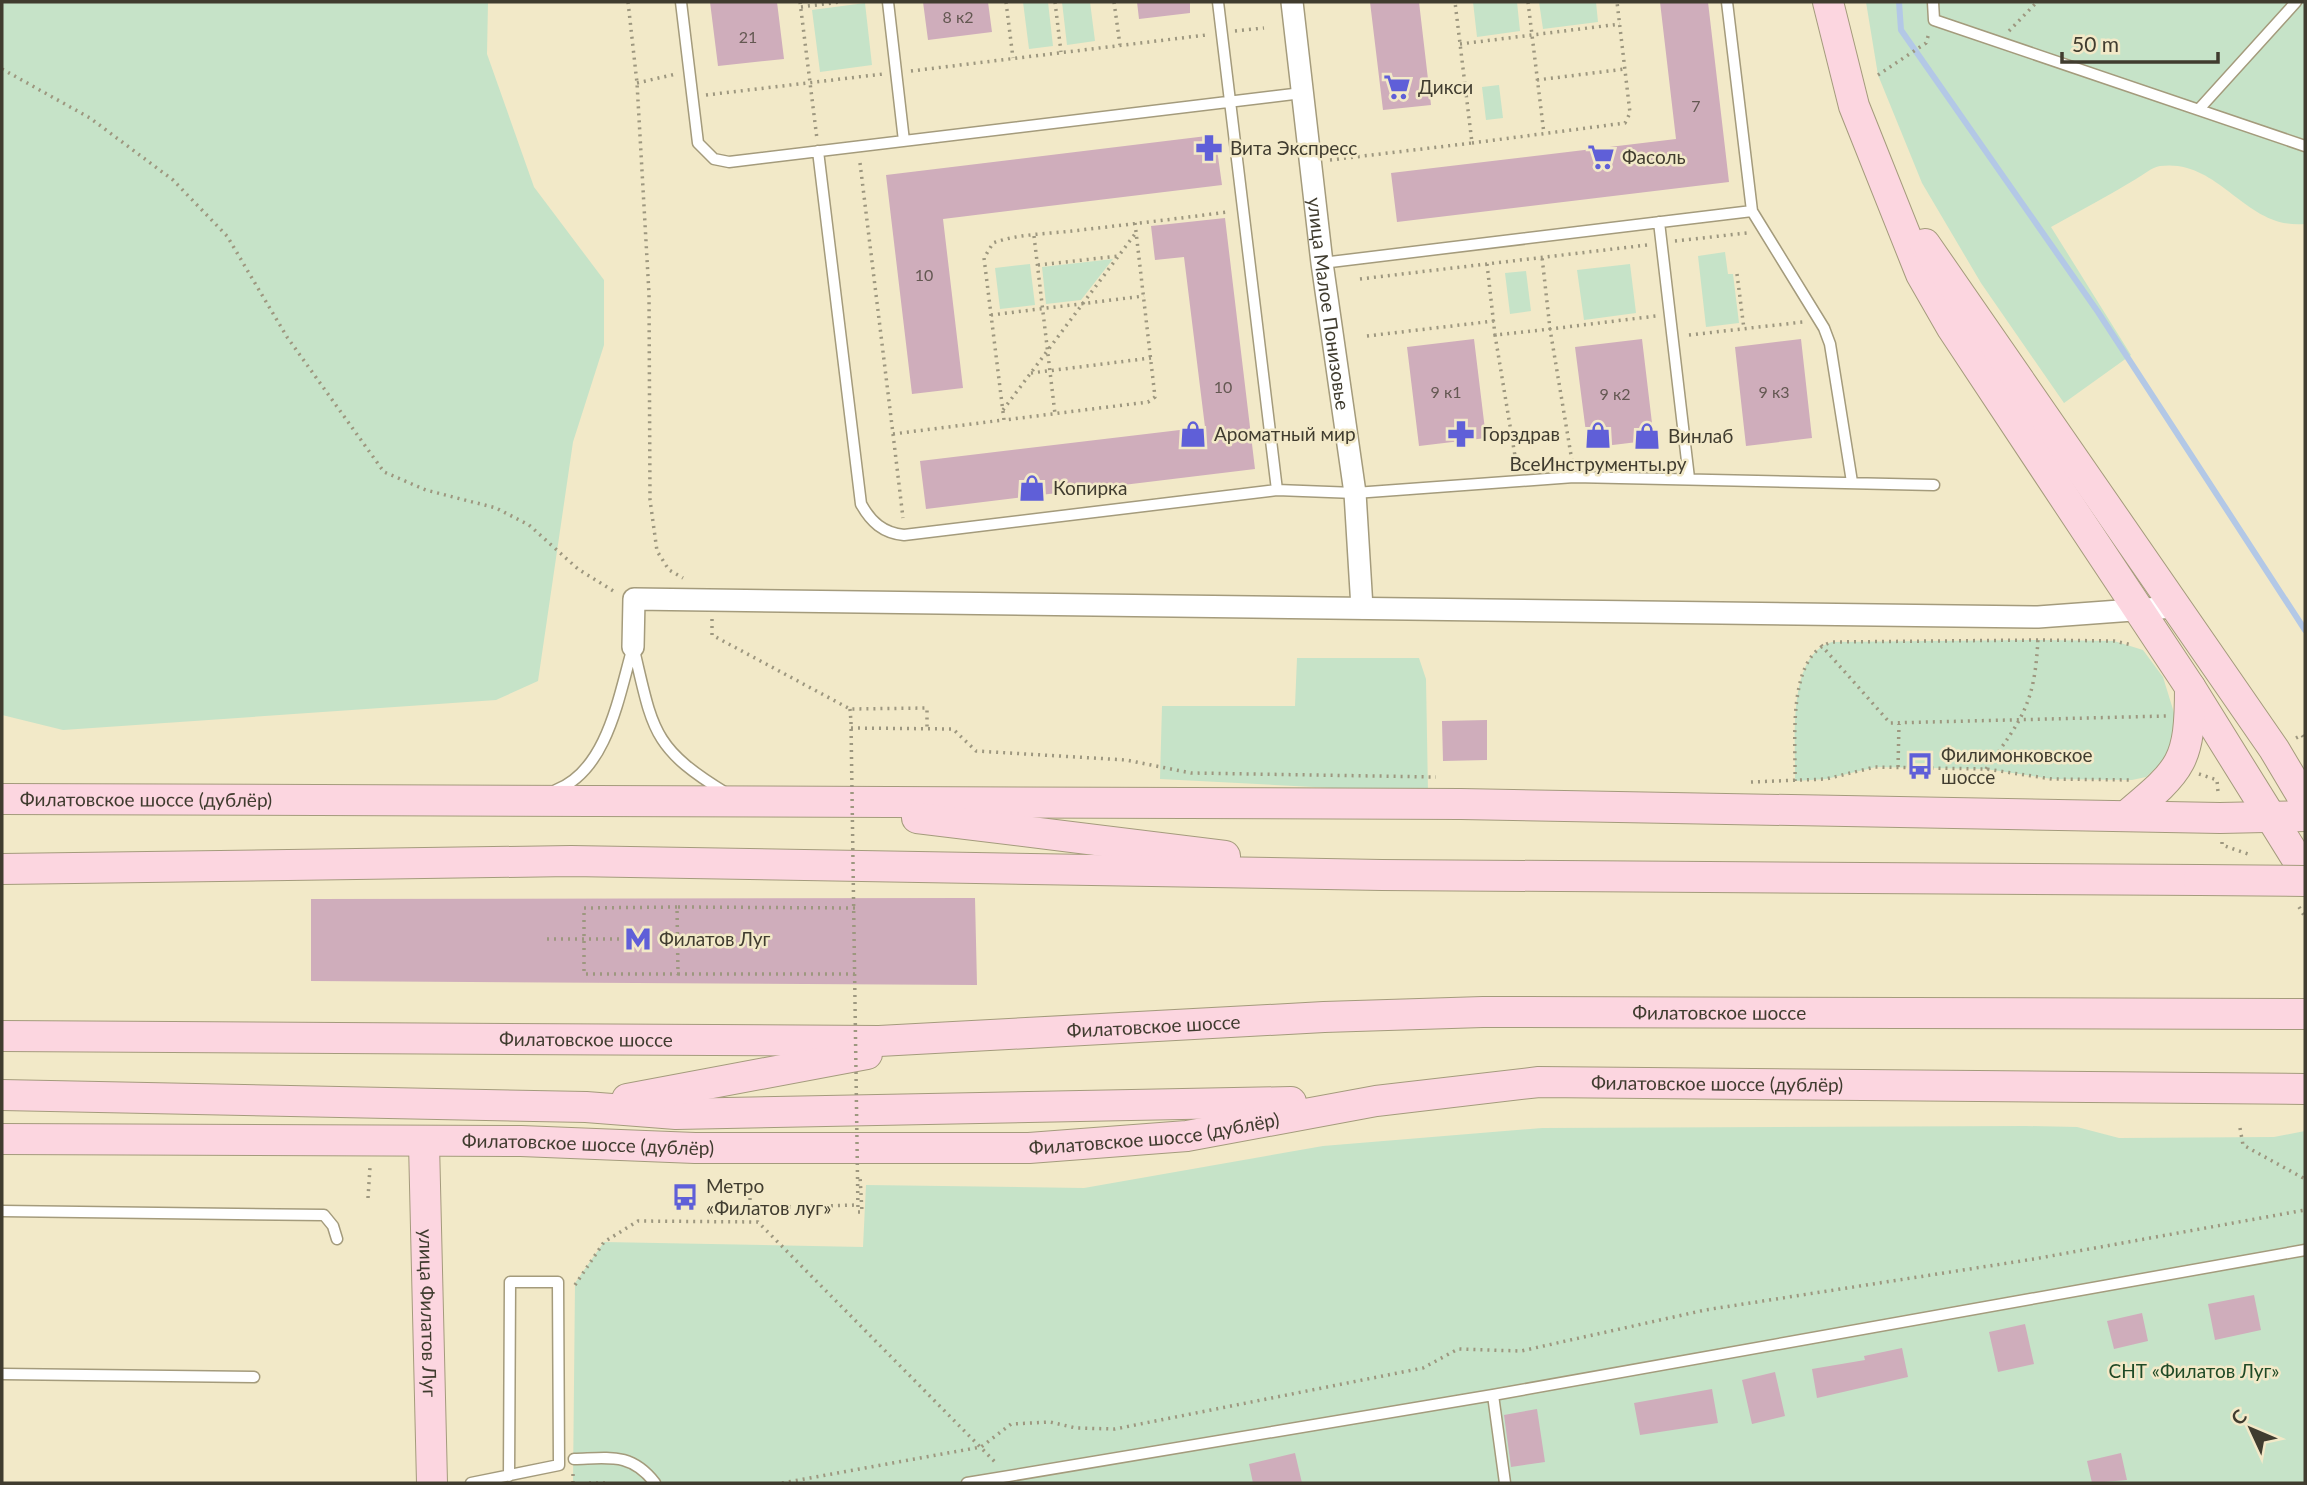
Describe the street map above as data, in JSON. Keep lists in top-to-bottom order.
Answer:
{
  "streets": {
    "street": [
      "улица Малое Понизовье",
      "Филатовское шоссе (дублёр)",
      "Филатовское шоссе",
      "улица Филатов Луг"
    ]
  },
  "crossings": [
    ["Филатовское шоссе (дублёр)", "улица Филатов Луг"]
  ],
  "parks": ["СНТ «Филатов Луг»"],
  "places": {
    "supermarket": ["Дикси", "Фасоль"],
    "pharmacy": ["Вита Экспресс", "Горздрав"],
    "shop": [
      "Ароматный мир",
      "ВсеИнструменты.ру",
      "Винлаб",
      "Копирка"
    ],
    "bus stop": ["Филимонковское шоссе", "Метро «Филатов луг»"],
    "metro station": ["Филатов Луг"]
  },
  "house_numbers": [
    "8 к2",
    "21",
    "7",
    "10",
    "10",
    "9 к1",
    "9 к3",
    "9 к2"
  ],
  "scale_bar": "50 m",
  "north": "top left"
}
